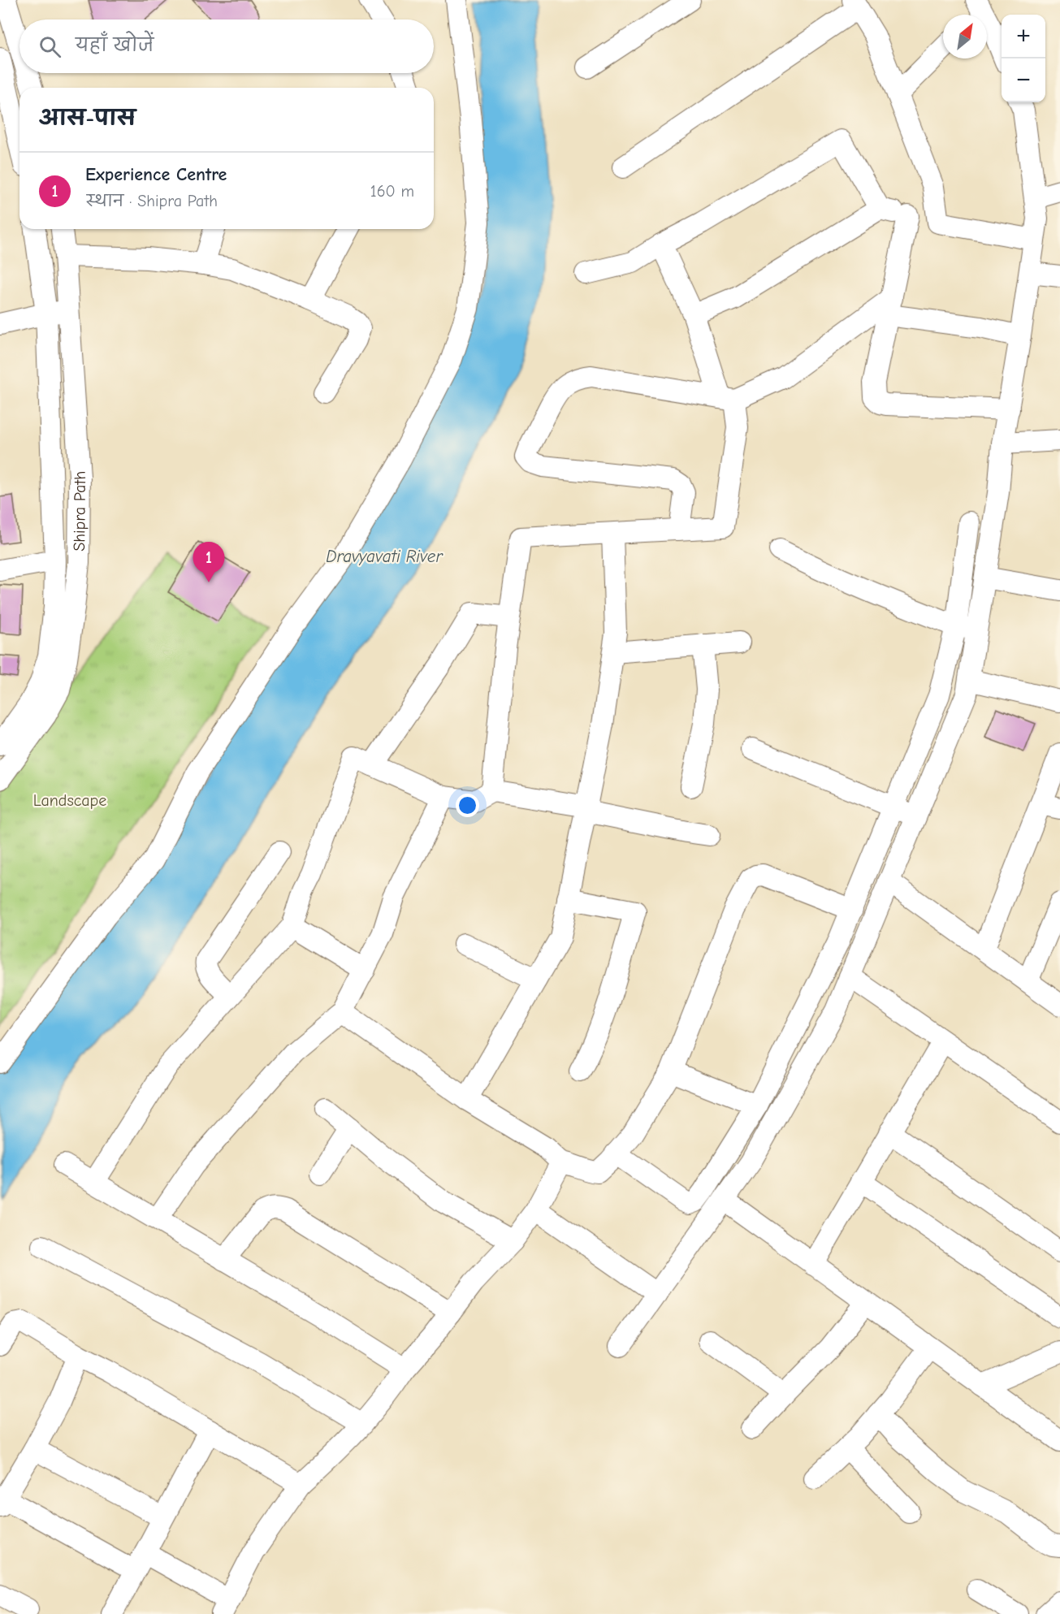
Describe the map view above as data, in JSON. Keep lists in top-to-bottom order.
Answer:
{
  "streets": {
    "street": ["Shipra Path"]
  },
  "water": ["Dravyavati River"],
  "parks": ["Landscape"],
  "north": "top right",
  "page": {
    "map_buttons": ["+", "−"],
    "search": "यहाँ खोजें",
    "heading": "आस-पास",
    "list": [
      {
        "mark": "1",
        "name": "Experience Centre",
        "note": "स्थान · Shipra Path",
        "value": "160 m"
      }
    ],
    "pins": "1"
  }
}
